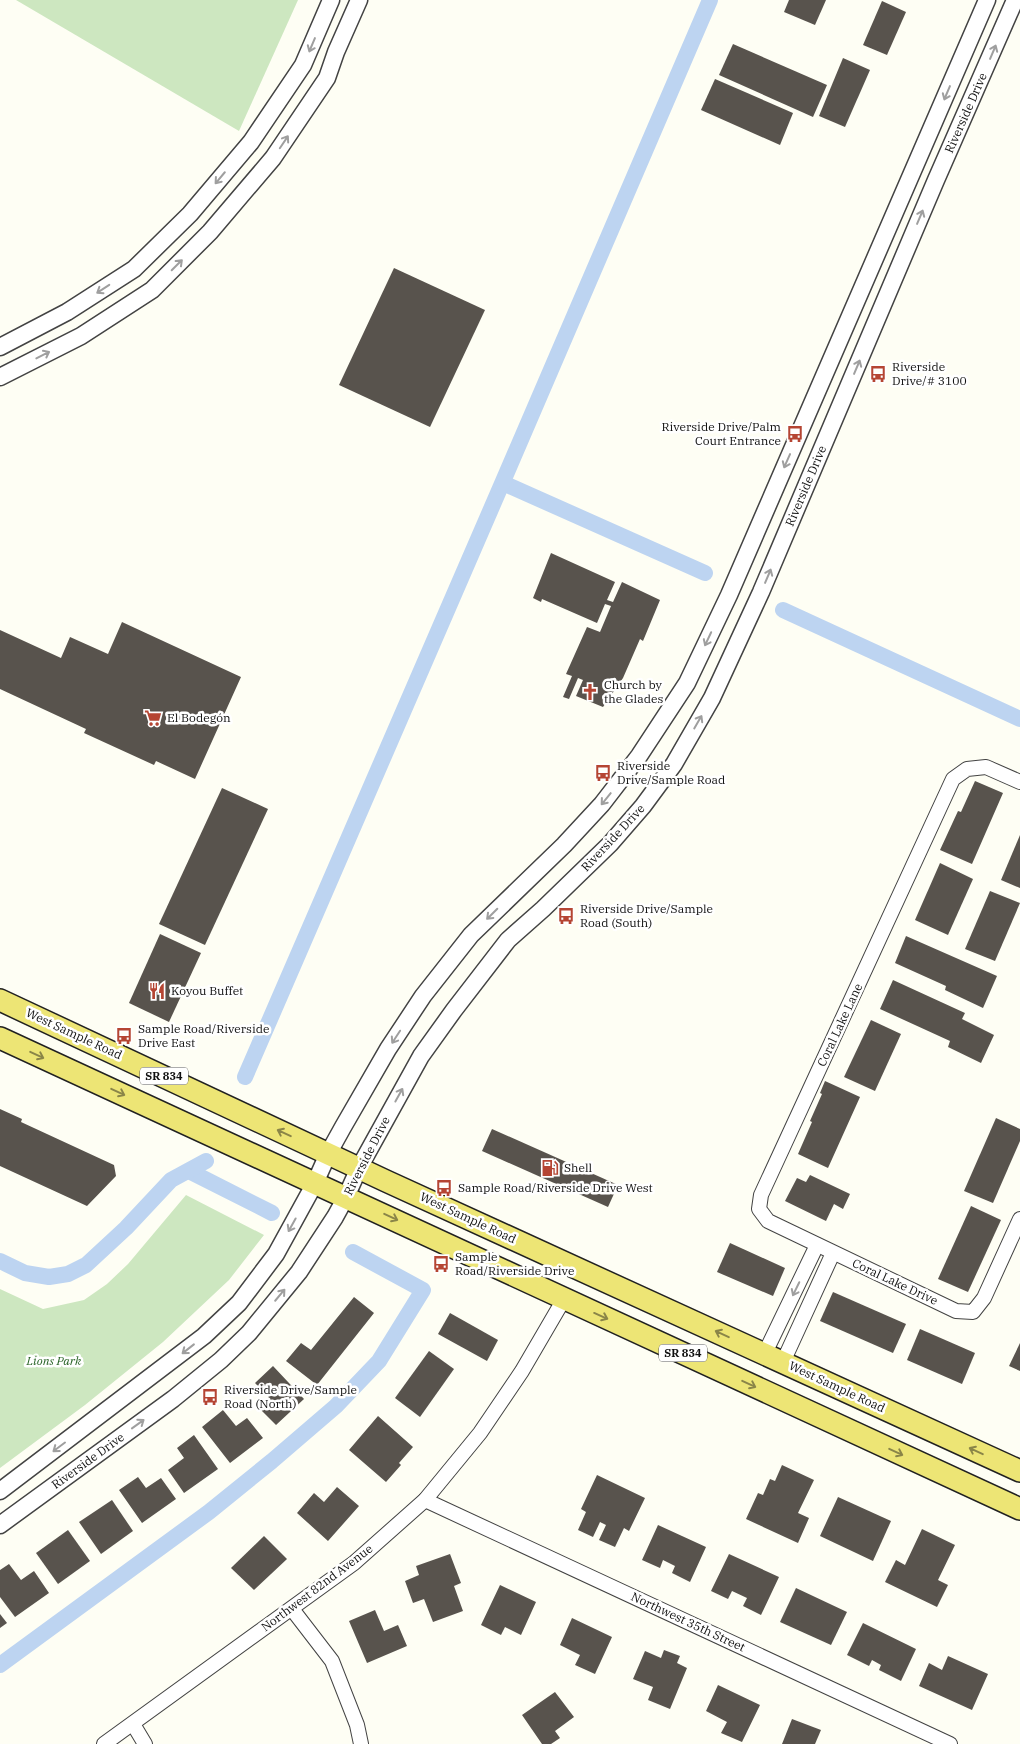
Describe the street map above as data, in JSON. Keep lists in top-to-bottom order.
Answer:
{
  "streets": {
    "main road": ["West Sample Road", "SR 834"],
    "street": [
      "Riverside Drive",
      "Coral Lake Lane",
      "Coral Lake Drive",
      "Northwest 82nd Avenue",
      "Northwest 35th Street"
    ]
  },
  "crossings": [
    ["Riverside Drive", "West Sample Road"],
    ["Riverside Drive", "SR 834"],
    ["Coral Lake Lane", "Coral Lake Drive"],
    ["SR 834", "Northwest 82nd Avenue"],
    ["Northwest 82nd Avenue", "Northwest 35th Street"]
  ],
  "parks": ["Lions Park"],
  "places": {
    "bus stop": [
      "Riverside Drive/# 3100",
      "Riverside Drive/Palm Court Entrance",
      "Riverside Drive/Sample Road",
      "Riverside Drive/Sample Road (South)",
      "Sample Road/Riverside Drive East",
      "Sample Road/Riverside Drive West",
      "Sample Road/Riverside Drive",
      "Riverside Drive/Sample Road (North)"
    ],
    "church": ["Church by the Glades"],
    "supermarket": ["El Bodegón"],
    "restaurant": ["Koyou Buffet"],
    "fuel station": ["Shell"]
  }
}
